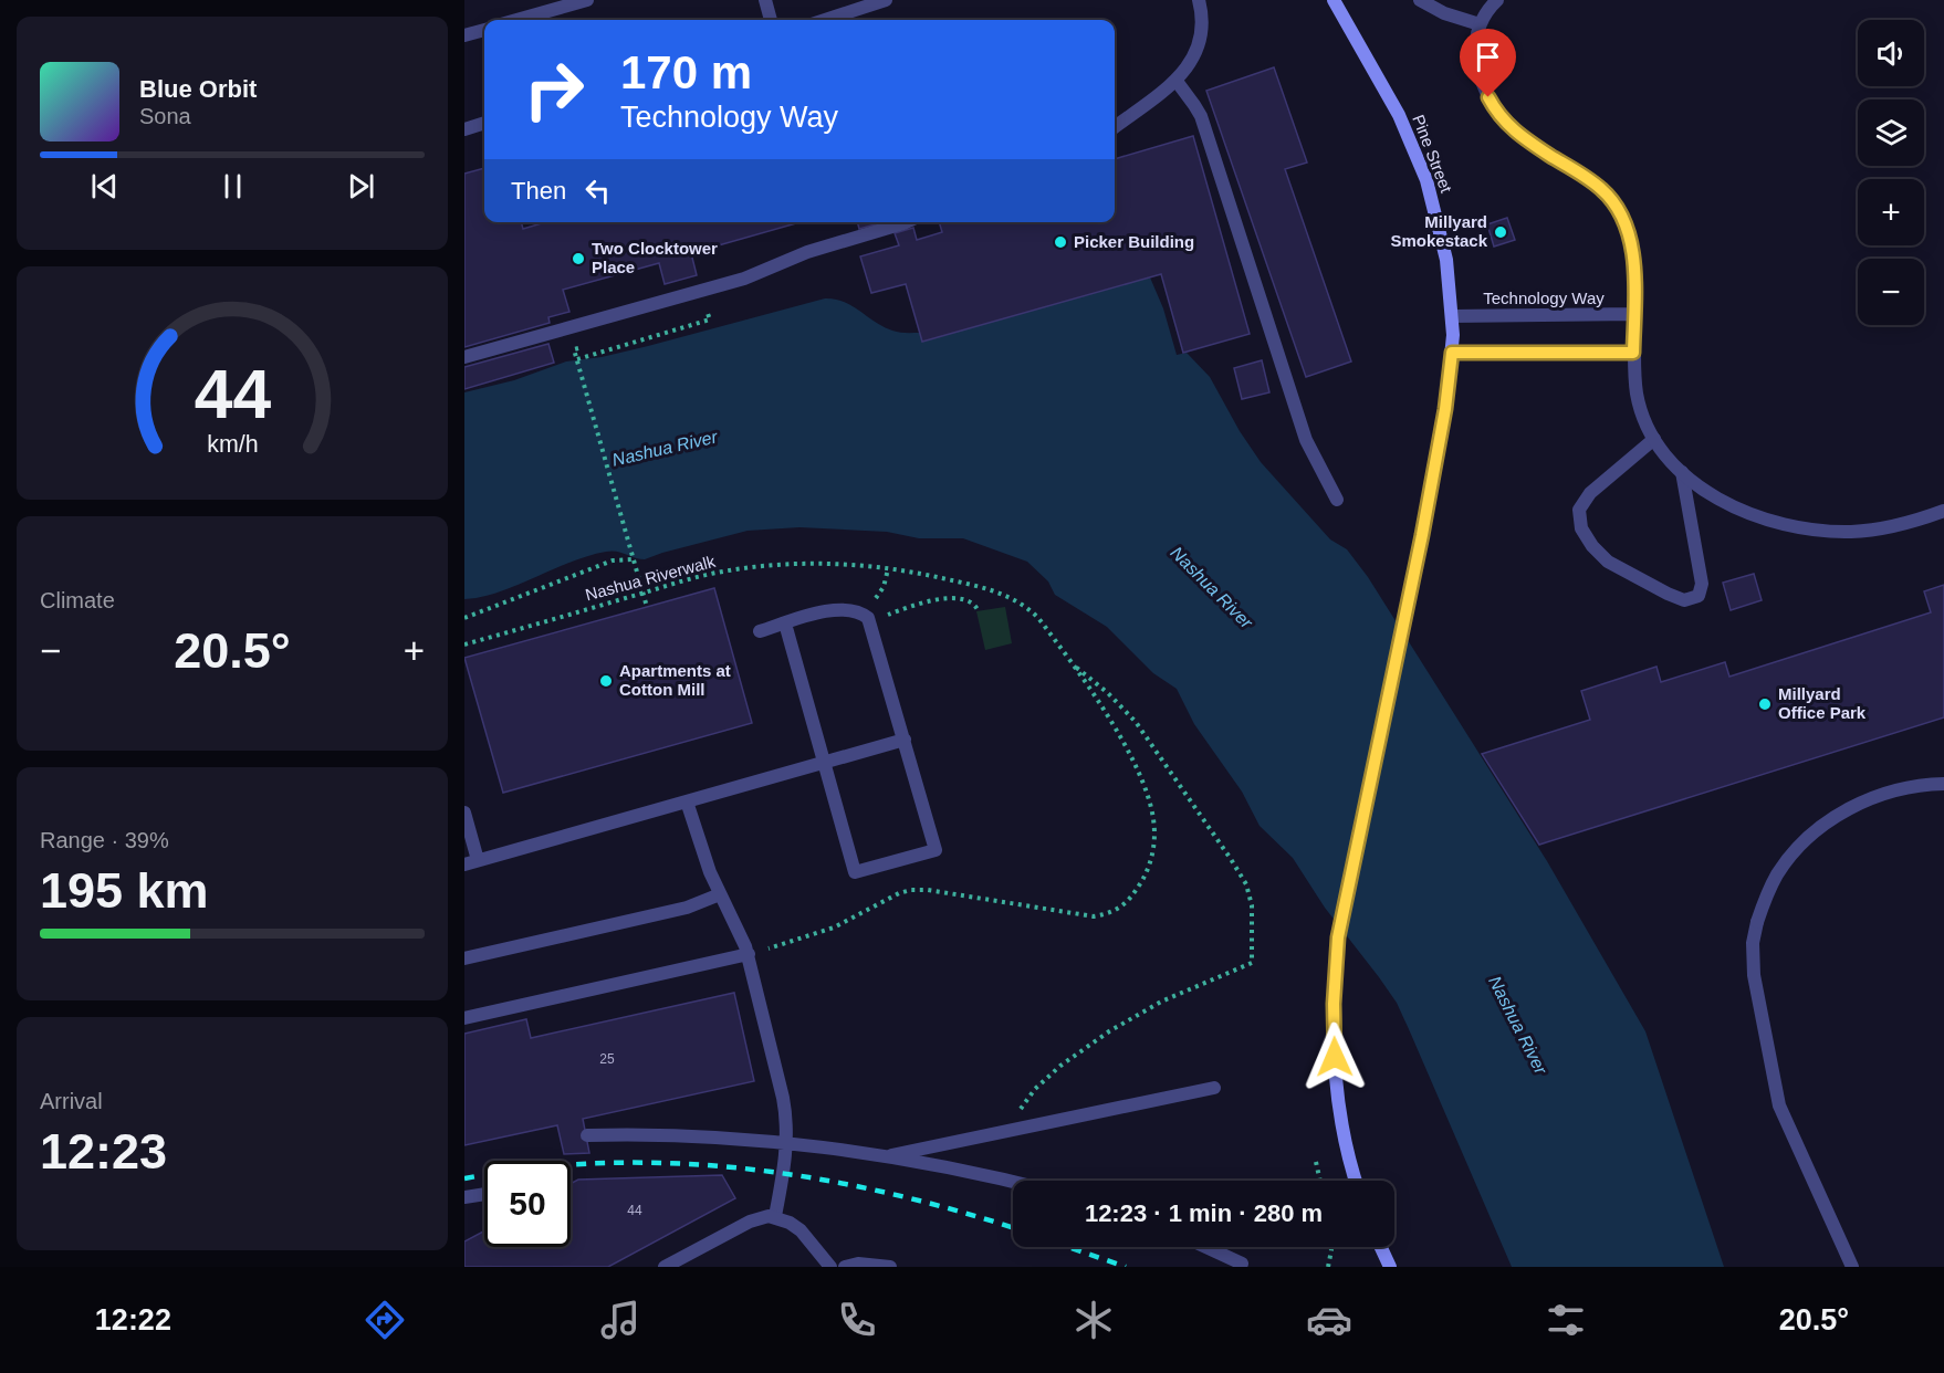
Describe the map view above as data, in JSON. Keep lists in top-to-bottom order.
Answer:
{
  "streets": {
    "main road": ["Pine Street"],
    "street": ["Technology Way"],
    "path": ["Nashua Riverwalk"]
  },
  "crossings": [
    ["Pine Street", "Technology Way"]
  ],
  "water": ["Nashua River"],
  "places": [
    "Millyard Smokestack",
    "Picker Building",
    "Two Clocktower Place",
    "Apartments at Cotton Mill",
    "Millyard Office Park"
  ],
  "house_numbers": ["25", "44"],
  "page": {
    "map_buttons": ["+", "−"],
    "turn": ["170 m", "Technology Way"],
    "song": ["Blue Orbit", "Sona"],
    "then": "Then",
    "tile": [
      "Climate",
      ["Range · 39%", "195 km"],
      ["Arrival", "12:23"]
    ],
    "heat": ["−", "20.5°", "+"],
    "limit": "50",
    "trip": "12:23 · 1 min · 280 m",
    "tabs": ["12:22", "20.5°"],
    "gauge": ["44", "km/h"]
  }
}
